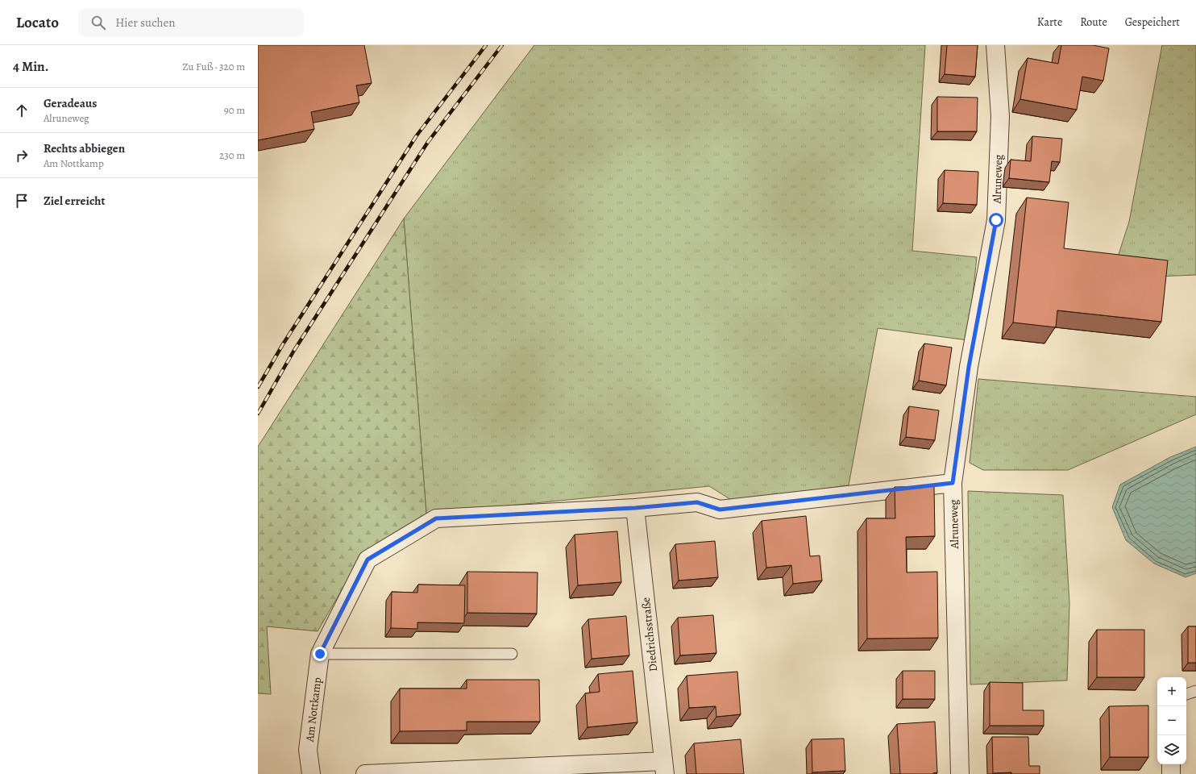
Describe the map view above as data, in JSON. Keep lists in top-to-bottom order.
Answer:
{
  "streets": {
    "street": ["Alruneweg", "Diedrichsstraße", "Am Nottkamp"]
  },
  "crossings": [
    ["Alruneweg", "Am Nottkamp"],
    ["Diedrichsstraße", "Am Nottkamp"]
  ],
  "page": {
    "header": "Locato",
    "search": "Hier suchen",
    "nav": ["Karte", "Route", "Gespeichert"],
    "heading": ["4 Min.", "Zu Fuß · 320 m"],
    "list": [
      ["Geradeaus", "Alruneweg", "90 m"],
      ["Rechts abbiegen", "Am Nottkamp", "230 m"],
      "Ziel erreicht"
    ],
    "map_buttons": ["+", "−"]
  }
}
